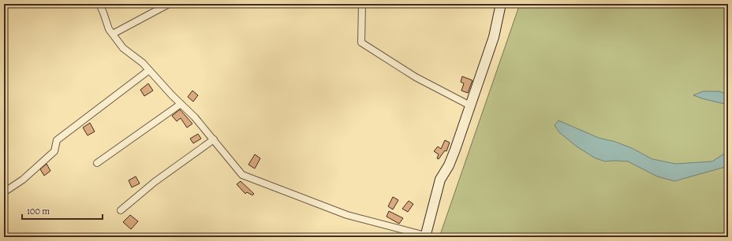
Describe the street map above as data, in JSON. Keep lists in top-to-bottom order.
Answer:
{
  "scale_bar": "100 m"
}
